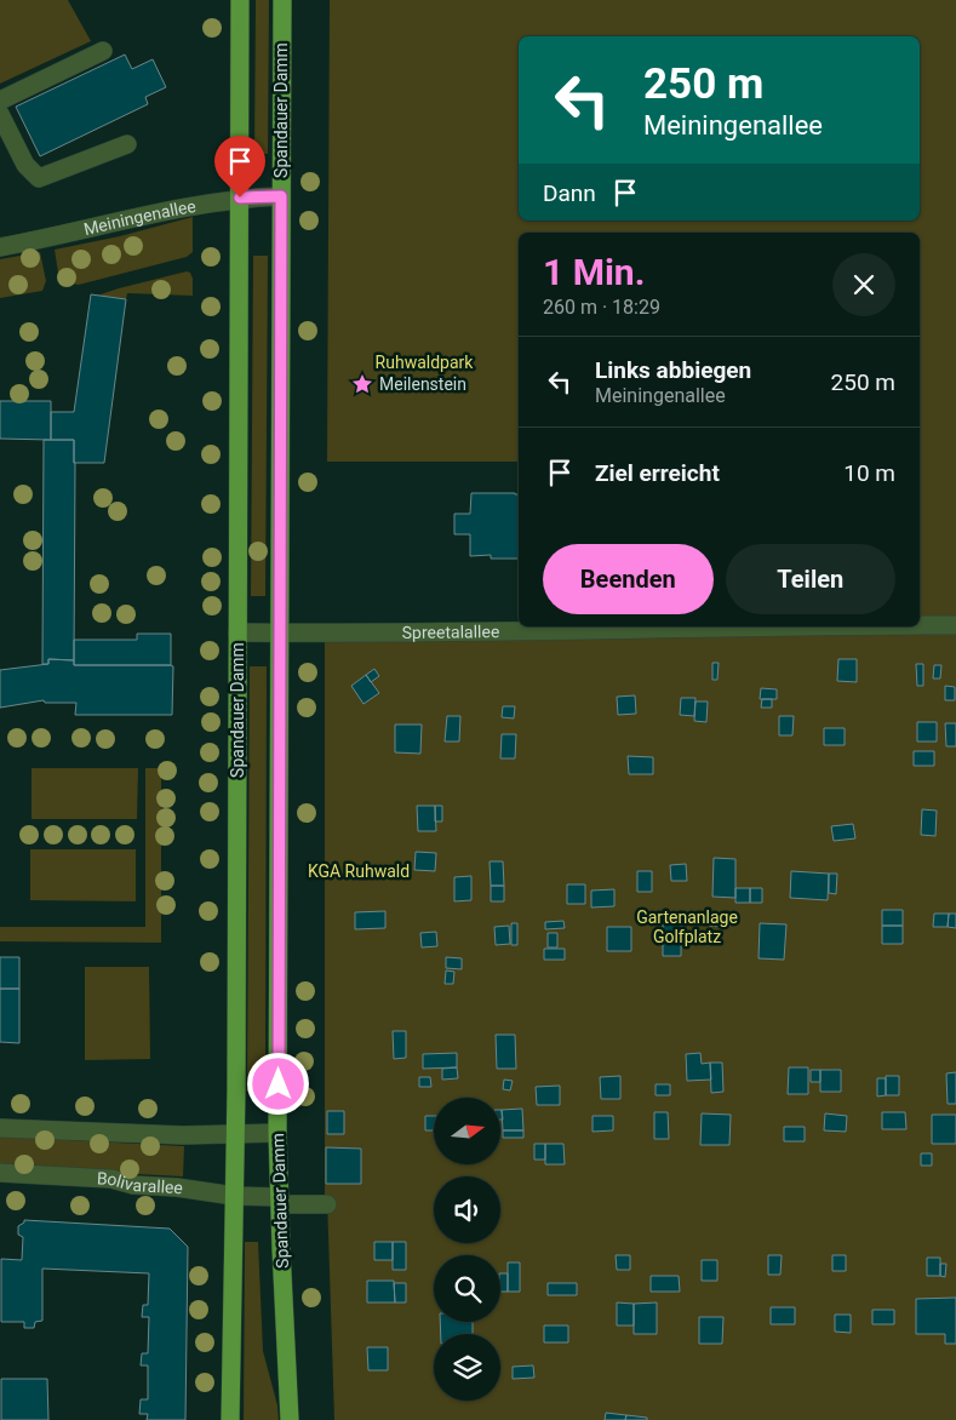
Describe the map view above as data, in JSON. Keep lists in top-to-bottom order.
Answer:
{
  "streets": {
    "main road": ["Spandauer Damm"],
    "street": ["Meiningenallee", "Spreetalallee", "Bolivarallee"]
  },
  "crossings": [
    ["Spandauer Damm", "Meiningenallee"],
    ["Spandauer Damm", "Spreetalallee"],
    ["Spandauer Damm", "Bolivarallee"]
  ],
  "parks": ["Ruhwaldpark", "KGA Ruhwald", "Gartenanlage Golfplatz"],
  "places": {
    "place": ["Meilenstein"]
  },
  "north": "right",
  "page": {
    "turn": ["250 m", "Meiningenallee"],
    "then": "Dann",
    "heading": ["1 Min.", "260 m · 18:29"],
    "list": [
      {
        "name": "Links abbiegen",
        "note": "Meiningenallee",
        "value": "250 m"
      },
      {
        "name": "Ziel erreicht",
        "value": "10 m"
      }
    ],
    "buttons": ["Beenden", "Teilen"]
  }
}
